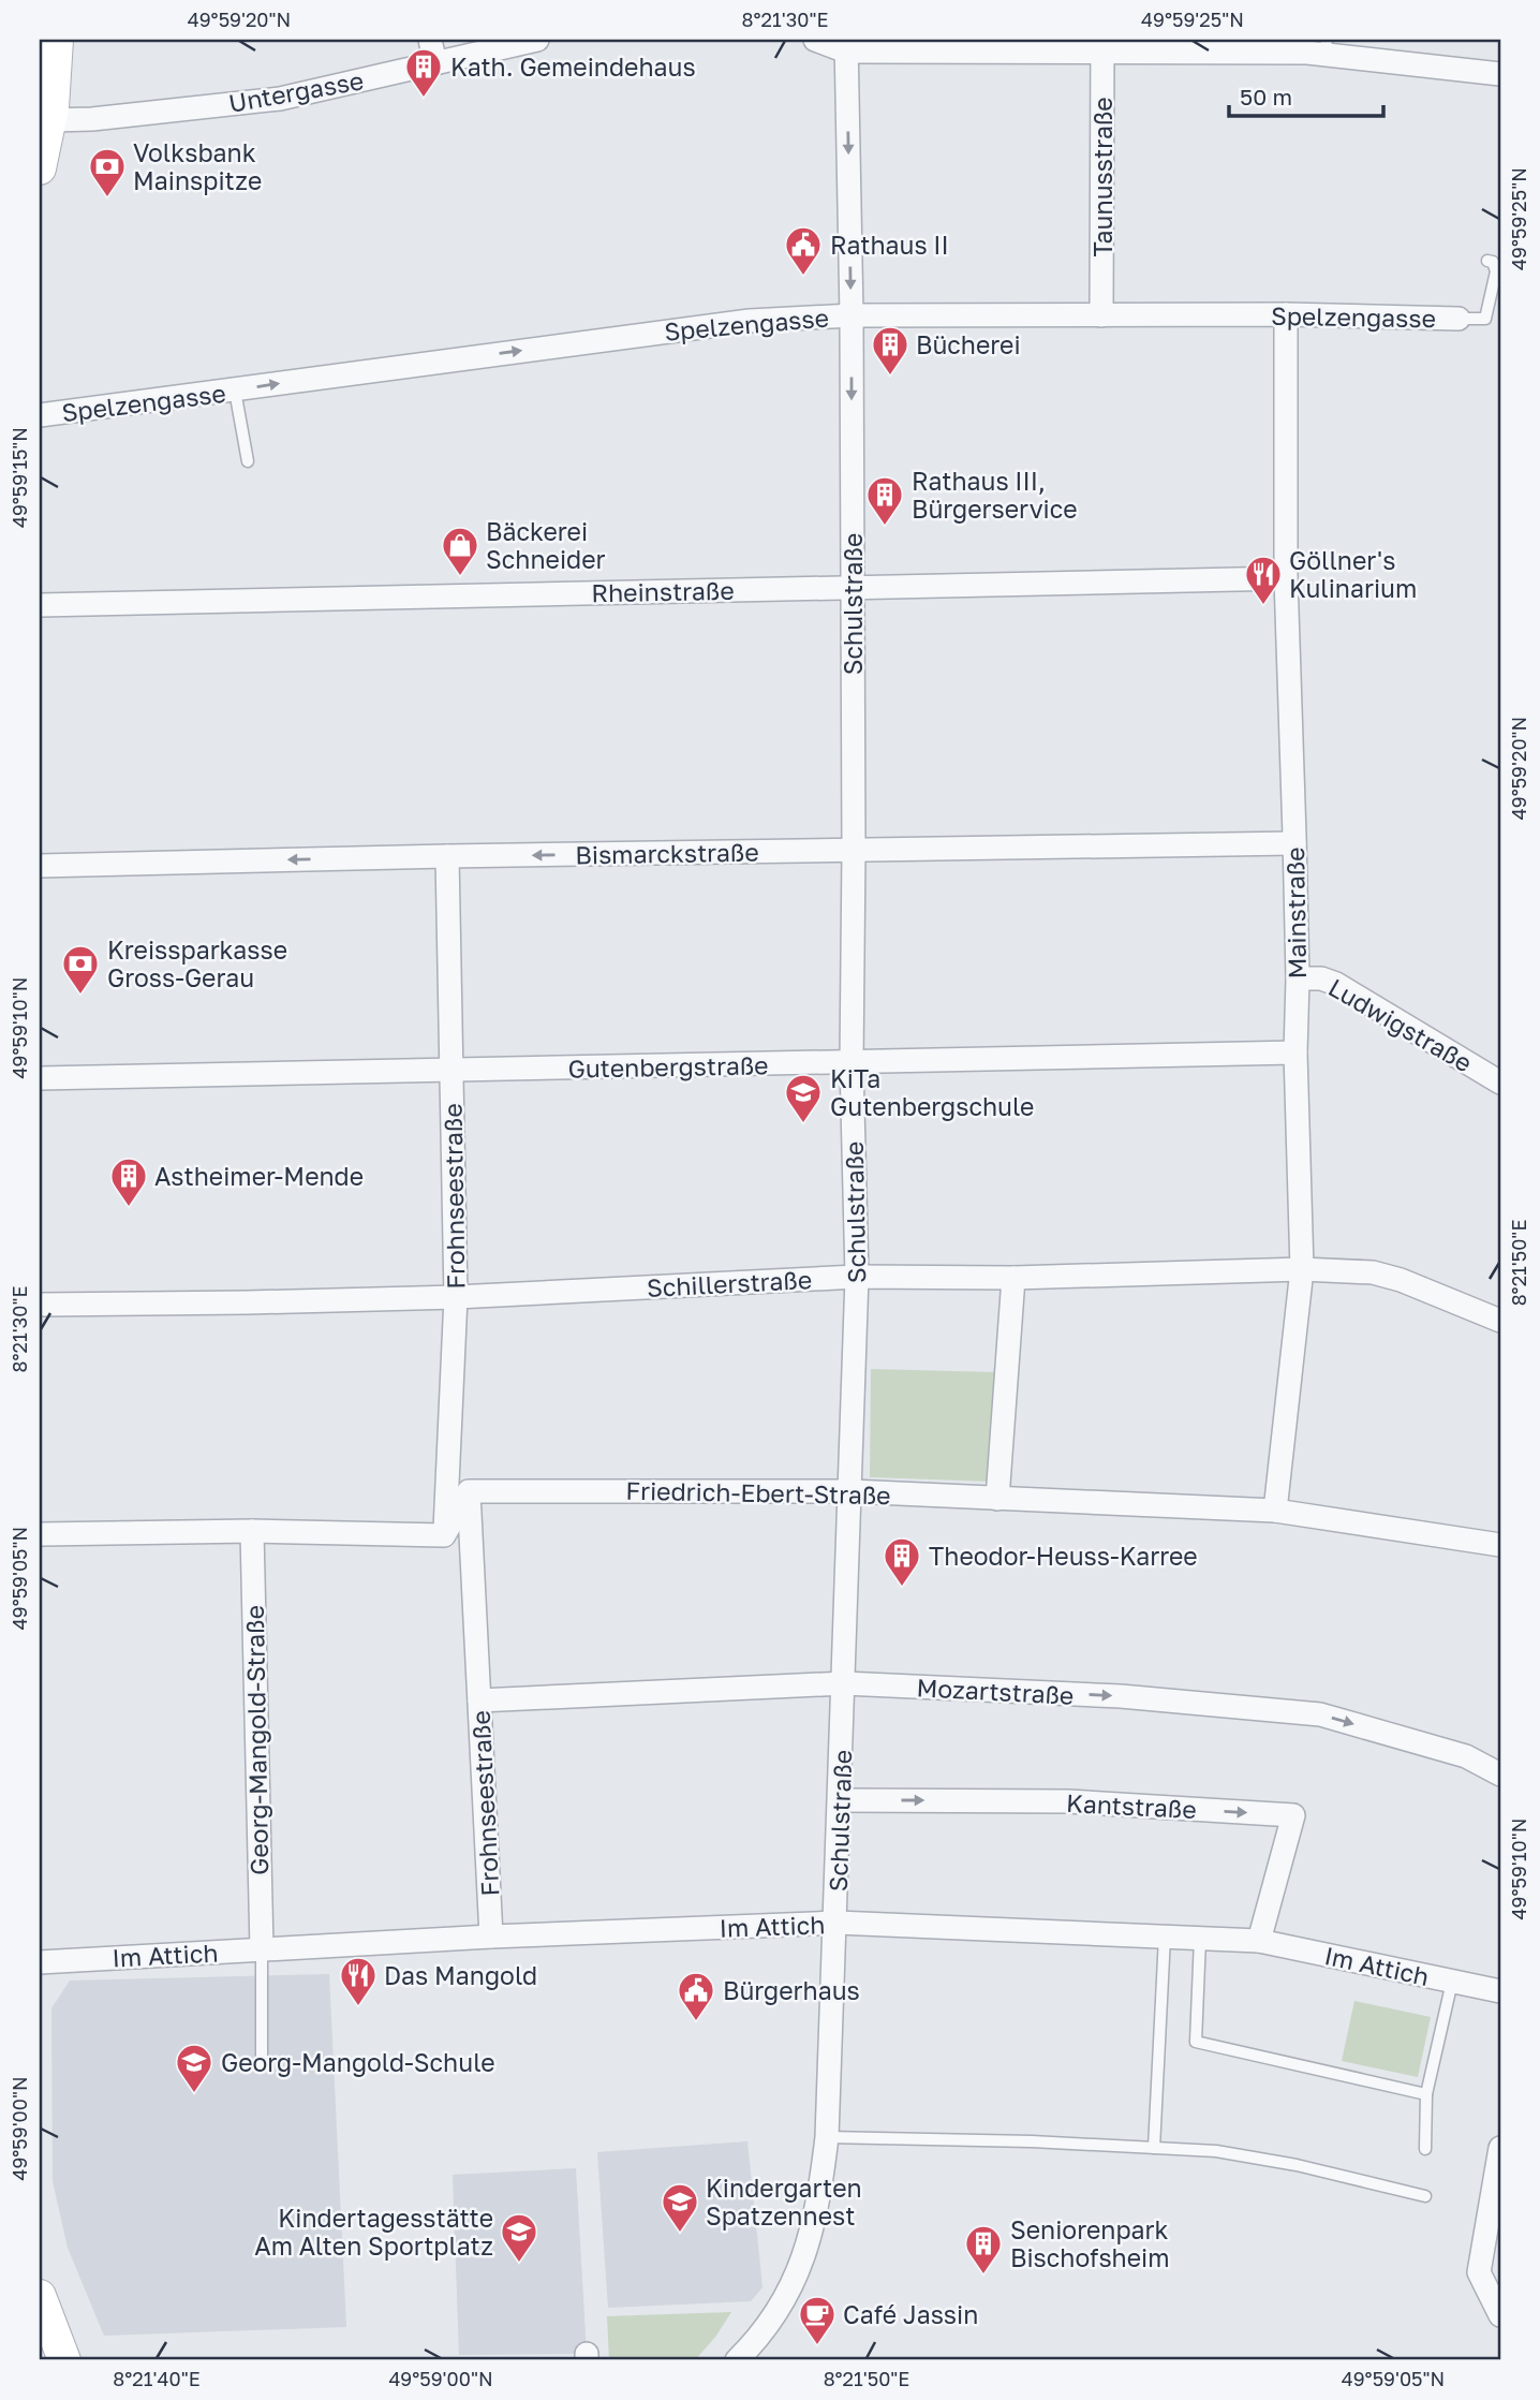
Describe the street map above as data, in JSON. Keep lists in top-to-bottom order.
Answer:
{
  "streets": {
    "street": [
      "Untergasse",
      "Taunusstraße",
      "Spelzengasse",
      "Rheinstraße",
      "Schulstraße",
      "Bismarckstraße",
      "Mainstraße",
      "Ludwigstraße",
      "Gutenbergstraße",
      "Frohnseestraße",
      "Schillerstraße",
      "Friedrich-Ebert-Straße",
      "Mozartstraße",
      "Georg-Mangold-Straße",
      "Kantstraße",
      "Im Attich"
    ]
  },
  "crossings": [
    ["Taunusstraße", "Spelzengasse"],
    ["Spelzengasse", "Schulstraße"],
    ["Spelzengasse", "Mainstraße"],
    ["Rheinstraße", "Schulstraße"],
    ["Rheinstraße", "Mainstraße"],
    ["Schulstraße", "Bismarckstraße"],
    ["Schulstraße", "Gutenbergstraße"],
    ["Schulstraße", "Schillerstraße"],
    ["Schulstraße", "Friedrich-Ebert-Straße"],
    ["Schulstraße", "Mozartstraße"],
    ["Schulstraße", "Kantstraße"],
    ["Schulstraße", "Im Attich"],
    ["Bismarckstraße", "Mainstraße"],
    ["Bismarckstraße", "Frohnseestraße"],
    ["Mainstraße", "Ludwigstraße"],
    ["Mainstraße", "Gutenbergstraße"],
    ["Mainstraße", "Schillerstraße"],
    ["Mainstraße", "Friedrich-Ebert-Straße"],
    ["Gutenbergstraße", "Frohnseestraße"],
    ["Frohnseestraße", "Schillerstraße"],
    ["Frohnseestraße", "Friedrich-Ebert-Straße"],
    ["Frohnseestraße", "Mozartstraße"],
    ["Frohnseestraße", "Im Attich"],
    ["Georg-Mangold-Straße", "Im Attich"],
    ["Kantstraße", "Im Attich"]
  ],
  "one_way": ["Spelzengasse", "Bismarckstraße", "Mozartstraße"],
  "places": {
    "building": [
      "Kath. Gemeindehaus",
      "Bücherei",
      "Rathaus III, Bürgerservice",
      "Astheimer-Mende",
      "Theodor-Heuss-Karree",
      "Seniorenpark Bischofsheim"
    ],
    "bank": ["Volksbank Mainspitze", "Kreissparkasse Gross-Gerau"],
    "public building": ["Rathaus II", "Bürgerhaus"],
    "shop": ["Bäckerei Schneider"],
    "restaurant": ["Göllner's Kulinarium", "Das Mangold"],
    "school or university": [
      "KiTa Gutenbergschule",
      "Georg-Mangold-Schule",
      "Kindergarten Spatzennest",
      "Kindertagesstätte Am Alten Sportplatz"
    ],
    "cafe": ["Café Jassin"]
  },
  "scale_bar": "50 m",
  "coordinates": [
    "49°59'20\"N",
    "8°21'30\"E",
    "49°59'25\"N",
    "49°59'15\"N",
    "49°59'10\"N",
    "8°21'50\"E",
    "49°59'05\"N",
    "49°59'00\"N",
    "8°21'40\"E"
  ]
}
